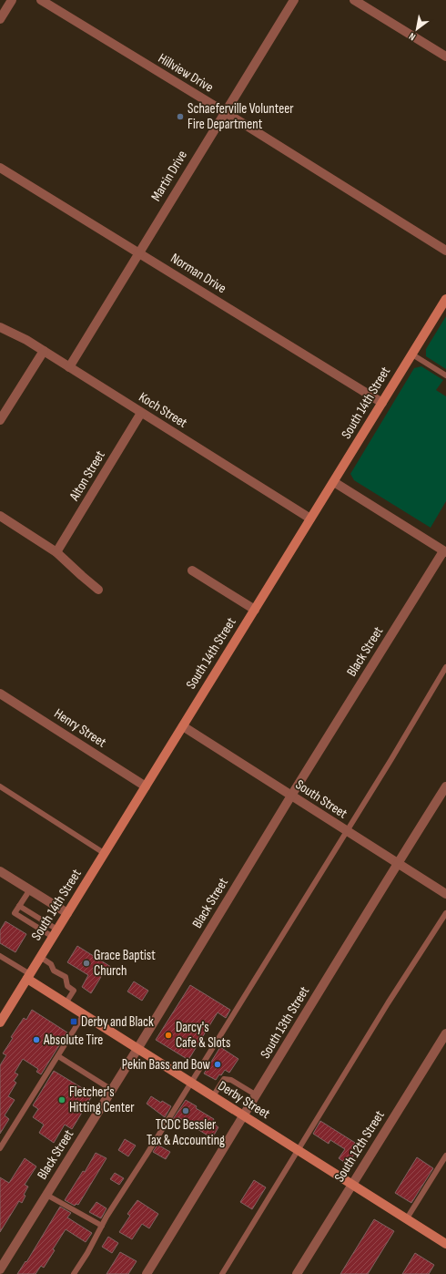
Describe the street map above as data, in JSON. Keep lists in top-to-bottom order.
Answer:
{
  "streets": {
    "main road": ["South 14th Street", "Derby Street"],
    "street": [
      "Hillview Drive",
      "Martin Drive",
      "Norman Drive",
      "Koch Street",
      "Alton Street",
      "Black Street",
      "Henry Street",
      "South Street",
      "South 13th Street",
      "South 12th Street"
    ]
  },
  "crossings": [
    ["Hillview Drive", "Martin Drive"],
    ["Martin Drive", "Norman Drive"],
    ["Martin Drive", "Koch Street"],
    ["Norman Drive", "South 14th Street"],
    ["South 14th Street", "Koch Street"],
    ["South 14th Street", "Henry Street"],
    ["South 14th Street", "South Street"],
    ["South 14th Street", "Derby Street"],
    ["Koch Street", "Alton Street"],
    ["Black Street", "South Street"],
    ["Black Street", "Derby Street"],
    ["South Street", "South 13th Street"],
    ["South 13th Street", "Derby Street"],
    ["Derby Street", "South 12th Street"]
  ],
  "places": {
    "other": [
      "Schaeferville Volunteer Fire Department",
      "Grace Baptist Church",
      "Darcy's Cafe & Slots",
      "Absolute Tire",
      "Pekin Bass and Bow",
      "Fletcher's Hitting Center",
      "TCDC Bessler Tax & Accounting"
    ],
    "transit": ["Derby and Black"]
  },
  "north": "bottom left"
}
